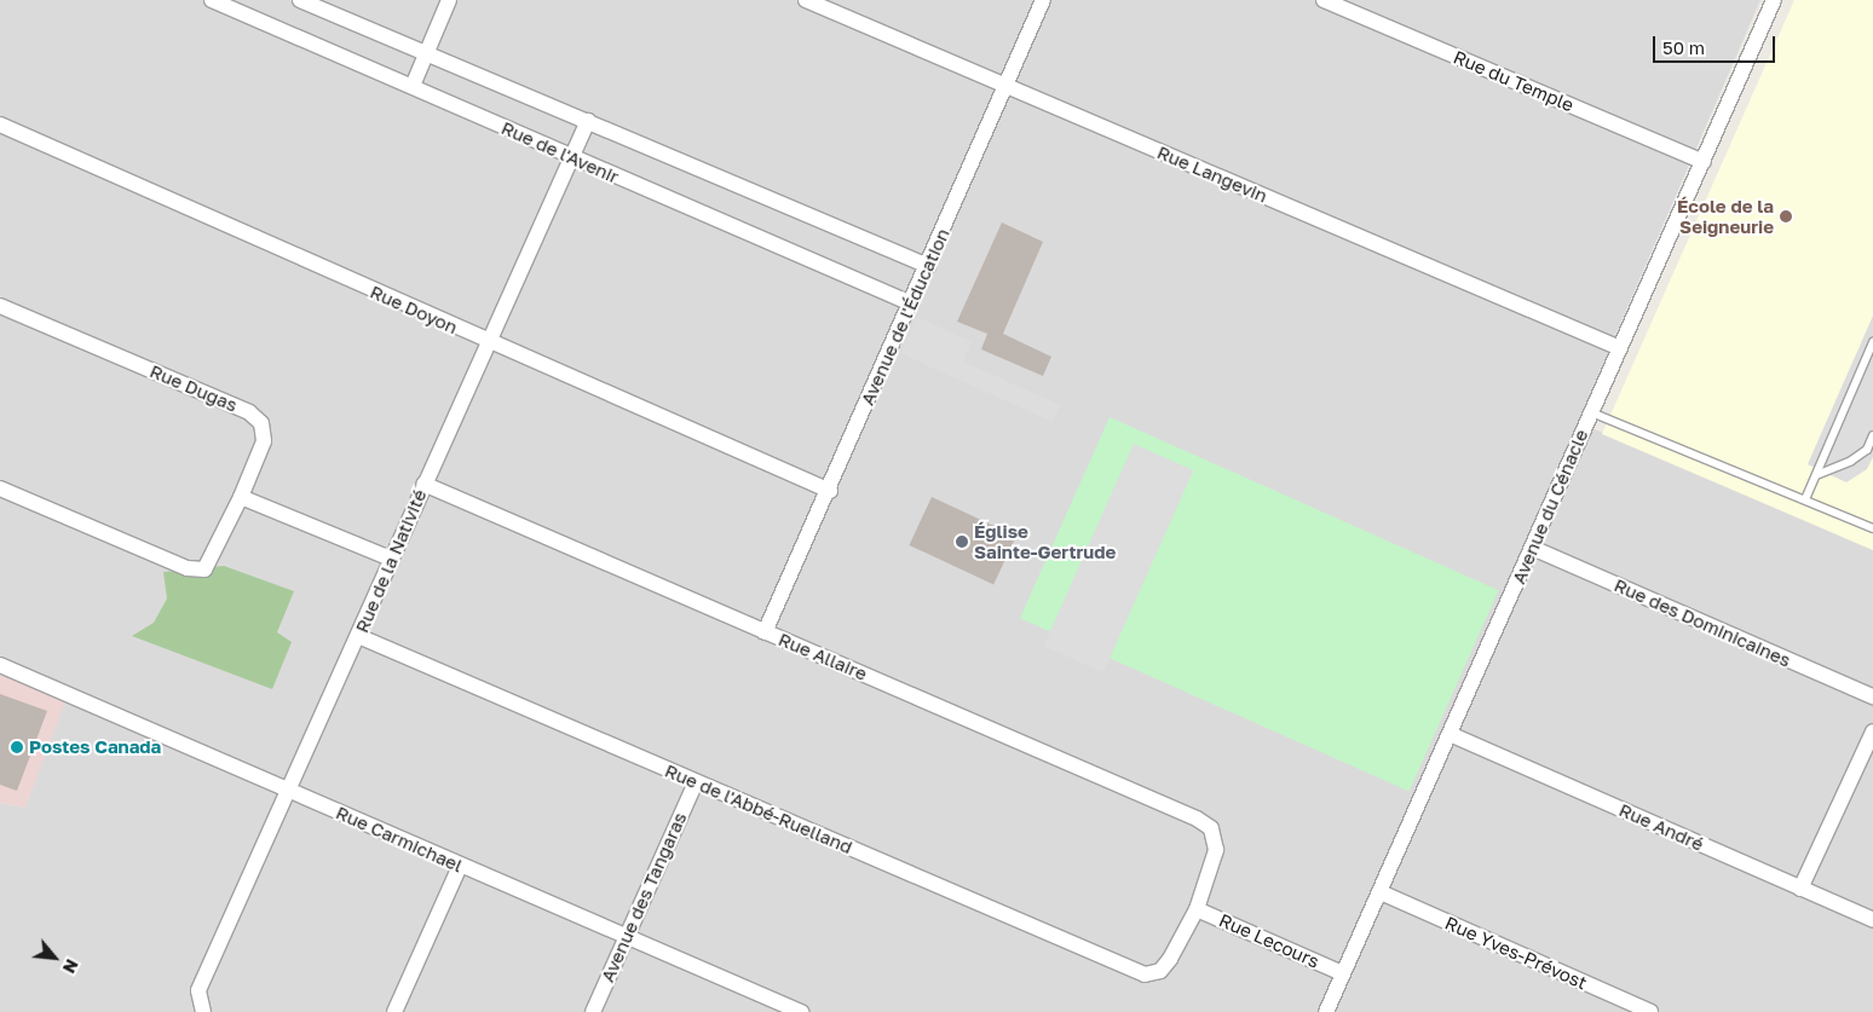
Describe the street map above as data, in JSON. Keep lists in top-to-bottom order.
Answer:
{
  "streets": {
    "street": [
      "Rue du Temple",
      "Rue de l'Avenir",
      "Rue Langevin",
      "Rue Doyon",
      "Avenue de l'Éducation",
      "Rue Dugas",
      "Avenue du Cénacle",
      "Rue de la Nativité",
      "Rue des Dominicaines",
      "Rue Allaire",
      "Rue de l'Abbé-Ruelland",
      "Rue André",
      "Rue Carmichael",
      "Avenue des Tangaras",
      "Rue Lecours",
      "Rue Yves-Prévost"
    ]
  },
  "crossings": [
    ["Rue du Temple", "Avenue du Cénacle"],
    ["Rue de l'Avenir", "Avenue de l'Éducation"],
    ["Rue de l'Avenir", "Rue de la Nativité"],
    ["Rue Langevin", "Avenue de l'Éducation"],
    ["Rue Langevin", "Avenue du Cénacle"],
    ["Rue Doyon", "Avenue de l'Éducation"],
    ["Rue Doyon", "Rue de la Nativité"],
    ["Avenue de l'Éducation", "Rue Allaire"],
    ["Avenue du Cénacle", "Rue des Dominicaines"],
    ["Avenue du Cénacle", "Rue André"],
    ["Avenue du Cénacle", "Rue Lecours"],
    ["Avenue du Cénacle", "Rue Yves-Prévost"],
    ["Rue de la Nativité", "Rue Allaire"],
    ["Rue de la Nativité", "Rue de l'Abbé-Ruelland"],
    ["Rue de la Nativité", "Rue Carmichael"],
    ["Rue Allaire", "Rue de l'Abbé-Ruelland"],
    ["Rue Allaire", "Rue Lecours"],
    ["Rue de l'Abbé-Ruelland", "Avenue des Tangaras"],
    ["Rue de l'Abbé-Ruelland", "Rue Lecours"],
    ["Rue Carmichael", "Avenue des Tangaras"]
  ],
  "places": ["École de la Seigneurie", "Église Sainte-Gertrude", "Postes Canada"],
  "scale_bar": "50 m",
  "north": "bottom right"
}
